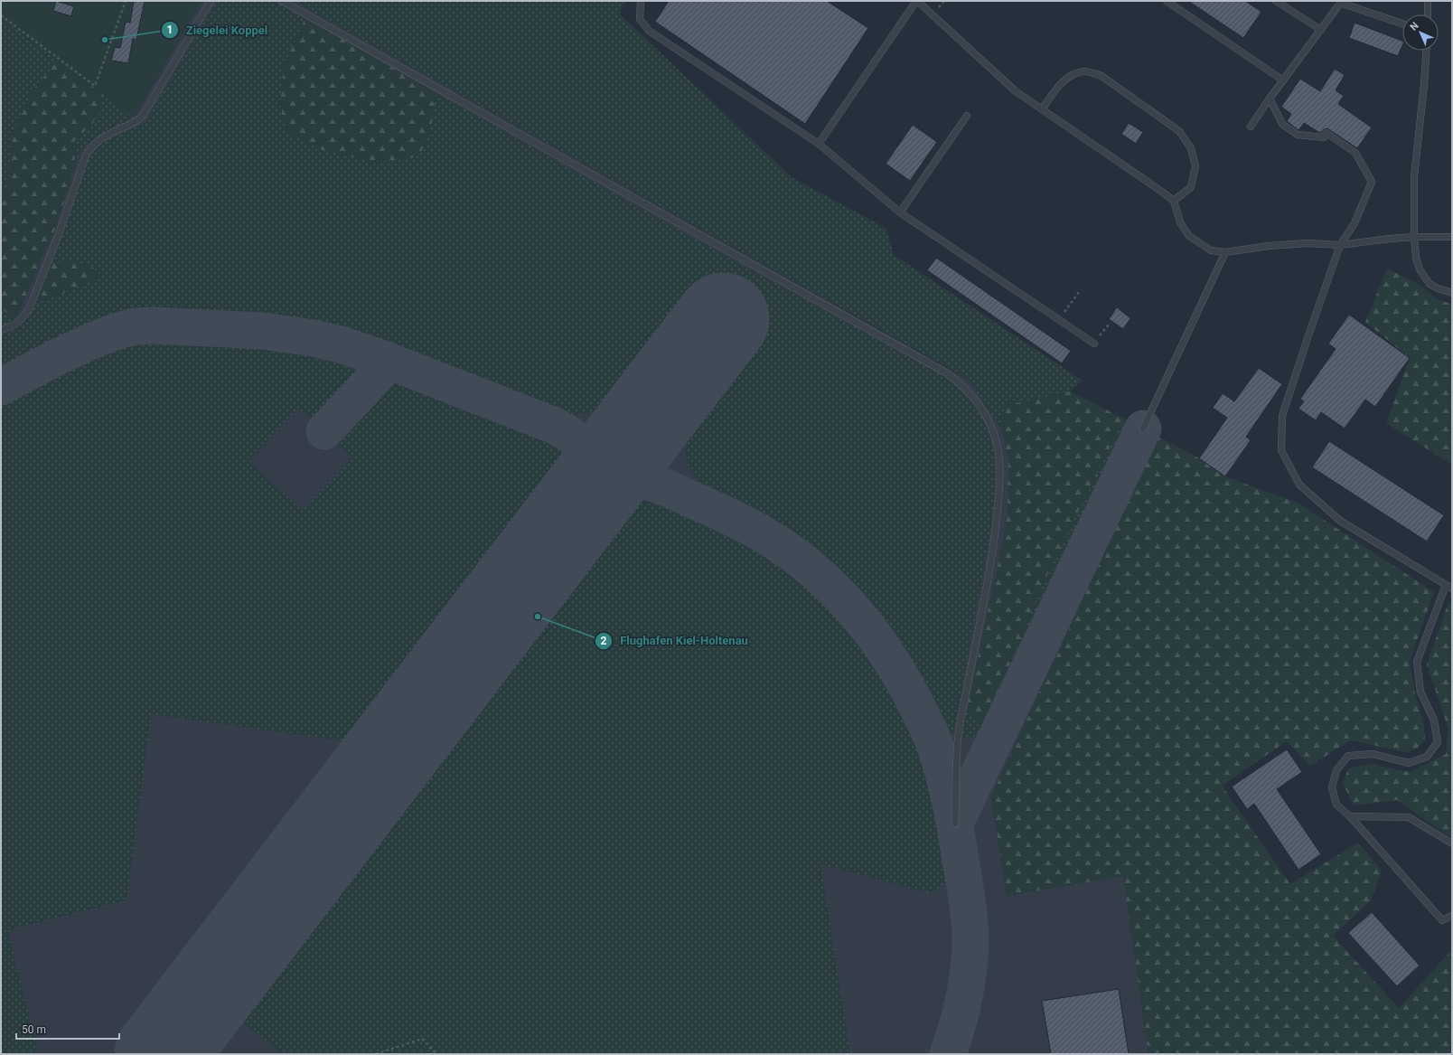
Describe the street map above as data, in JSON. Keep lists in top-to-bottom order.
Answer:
{
  "places": ["Ziegelei Koppel", "Flughafen Kiel-Holtenau"],
  "scale_bar": "50 m",
  "north": "top left"
}
